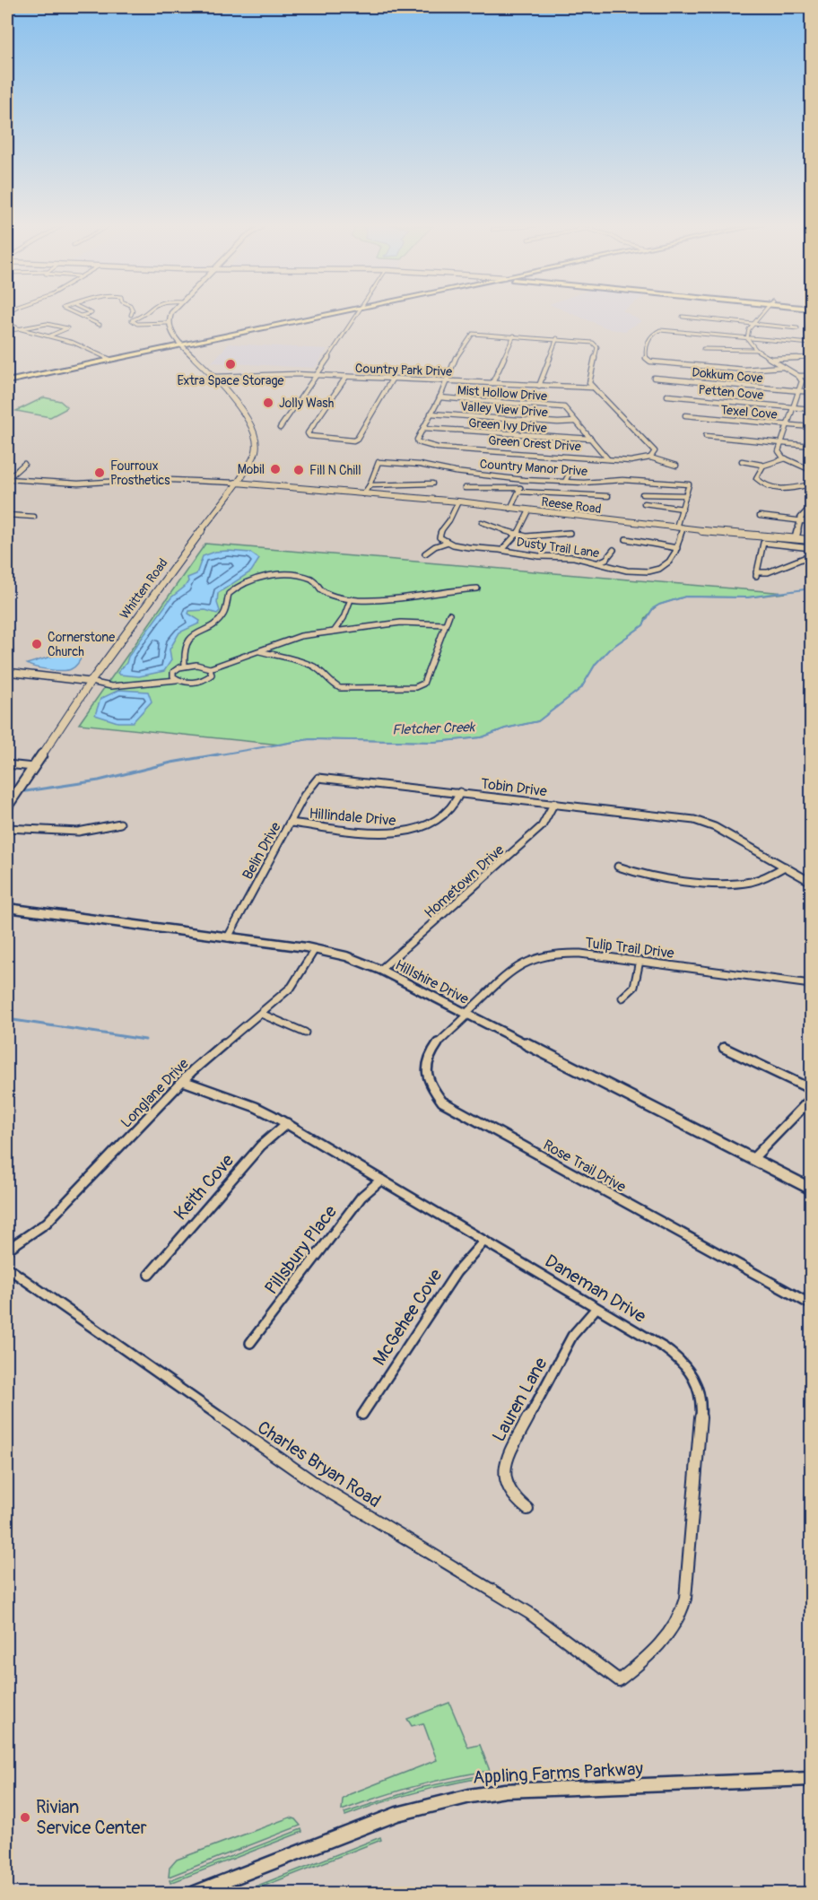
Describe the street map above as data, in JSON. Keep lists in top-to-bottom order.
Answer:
{
  "streets": {
    "main road": ["Reese Road", "Whitten Road"],
    "street": [
      "Country Park Drive",
      "Dokkum Cove",
      "Petten Cove",
      "Mist Hollow Drive",
      "Valley View Drive",
      "Texel Cove",
      "Green Ivy Drive",
      "Green Crest Drive",
      "Country Manor Drive",
      "Dusty Trail Lane",
      "Tobin Drive",
      "Hillindale Drive",
      "Belin Drive",
      "Hometown Drive",
      "Tulip Trail Drive",
      "Hillshire Drive",
      "Longlane Drive",
      "Rose Trail Drive",
      "Keith Cove",
      "Pillsbury Place",
      "Daneman Drive",
      "McGehee Cove",
      "Lauren Lane",
      "Charles Bryan Road",
      "Appling Farms Parkway"
    ]
  },
  "crossings": [
    ["Country Park Drive", "Whitten Road"],
    ["Mist Hollow Drive", "Valley View Drive"],
    ["Green Ivy Drive", "Green Crest Drive"],
    ["Reese Road", "Whitten Road"],
    ["Tobin Drive", "Hillindale Drive"],
    ["Tobin Drive", "Belin Drive"],
    ["Tobin Drive", "Hometown Drive"],
    ["Hillindale Drive", "Belin Drive"],
    ["Belin Drive", "Hillshire Drive"],
    ["Hometown Drive", "Hillshire Drive"],
    ["Tulip Trail Drive", "Hillshire Drive"],
    ["Tulip Trail Drive", "Rose Trail Drive"],
    ["Hillshire Drive", "Longlane Drive"],
    ["Hillshire Drive", "Rose Trail Drive"],
    ["Longlane Drive", "Daneman Drive"],
    ["Keith Cove", "Daneman Drive"],
    ["Pillsbury Place", "Daneman Drive"],
    ["Daneman Drive", "McGehee Cove"],
    ["Daneman Drive", "Lauren Lane"],
    ["Daneman Drive", "Charles Bryan Road"]
  ],
  "water": ["Fletcher Creek"],
  "places": [
    "Extra Space Storage",
    "Jolly Wash",
    "Mobil",
    "Fill N Chill",
    "Fourroux Prosthetics",
    "Cornerstone Church",
    "Rivian Service Center"
  ]
}
